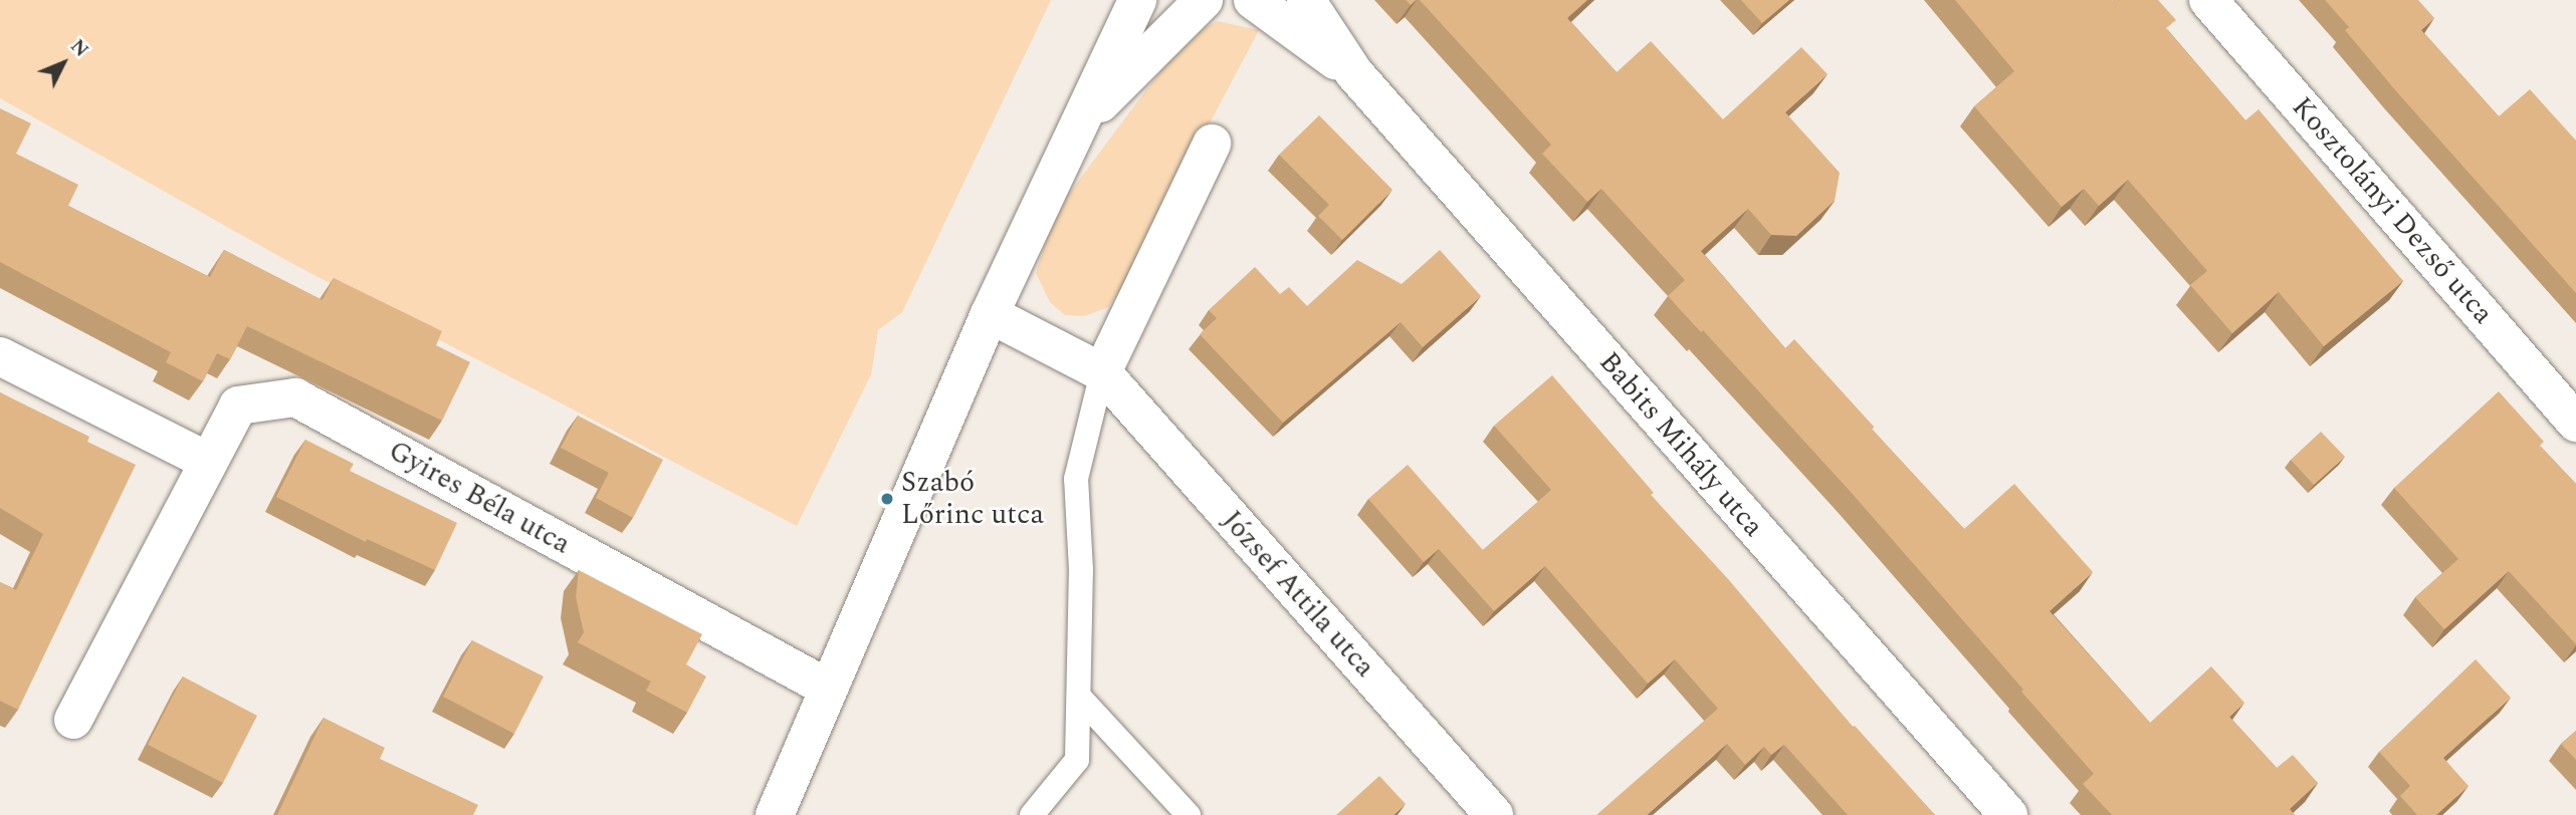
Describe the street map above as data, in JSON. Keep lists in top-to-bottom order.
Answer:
{
  "streets": {
    "street": [
      "Kosztolányi Dezső utca",
      "Babits Mihály utca",
      "Gyires Béla utca",
      "József Attila utca"
    ]
  },
  "places": ["Szabó Lőrinc utca"],
  "north": "top right"
}
